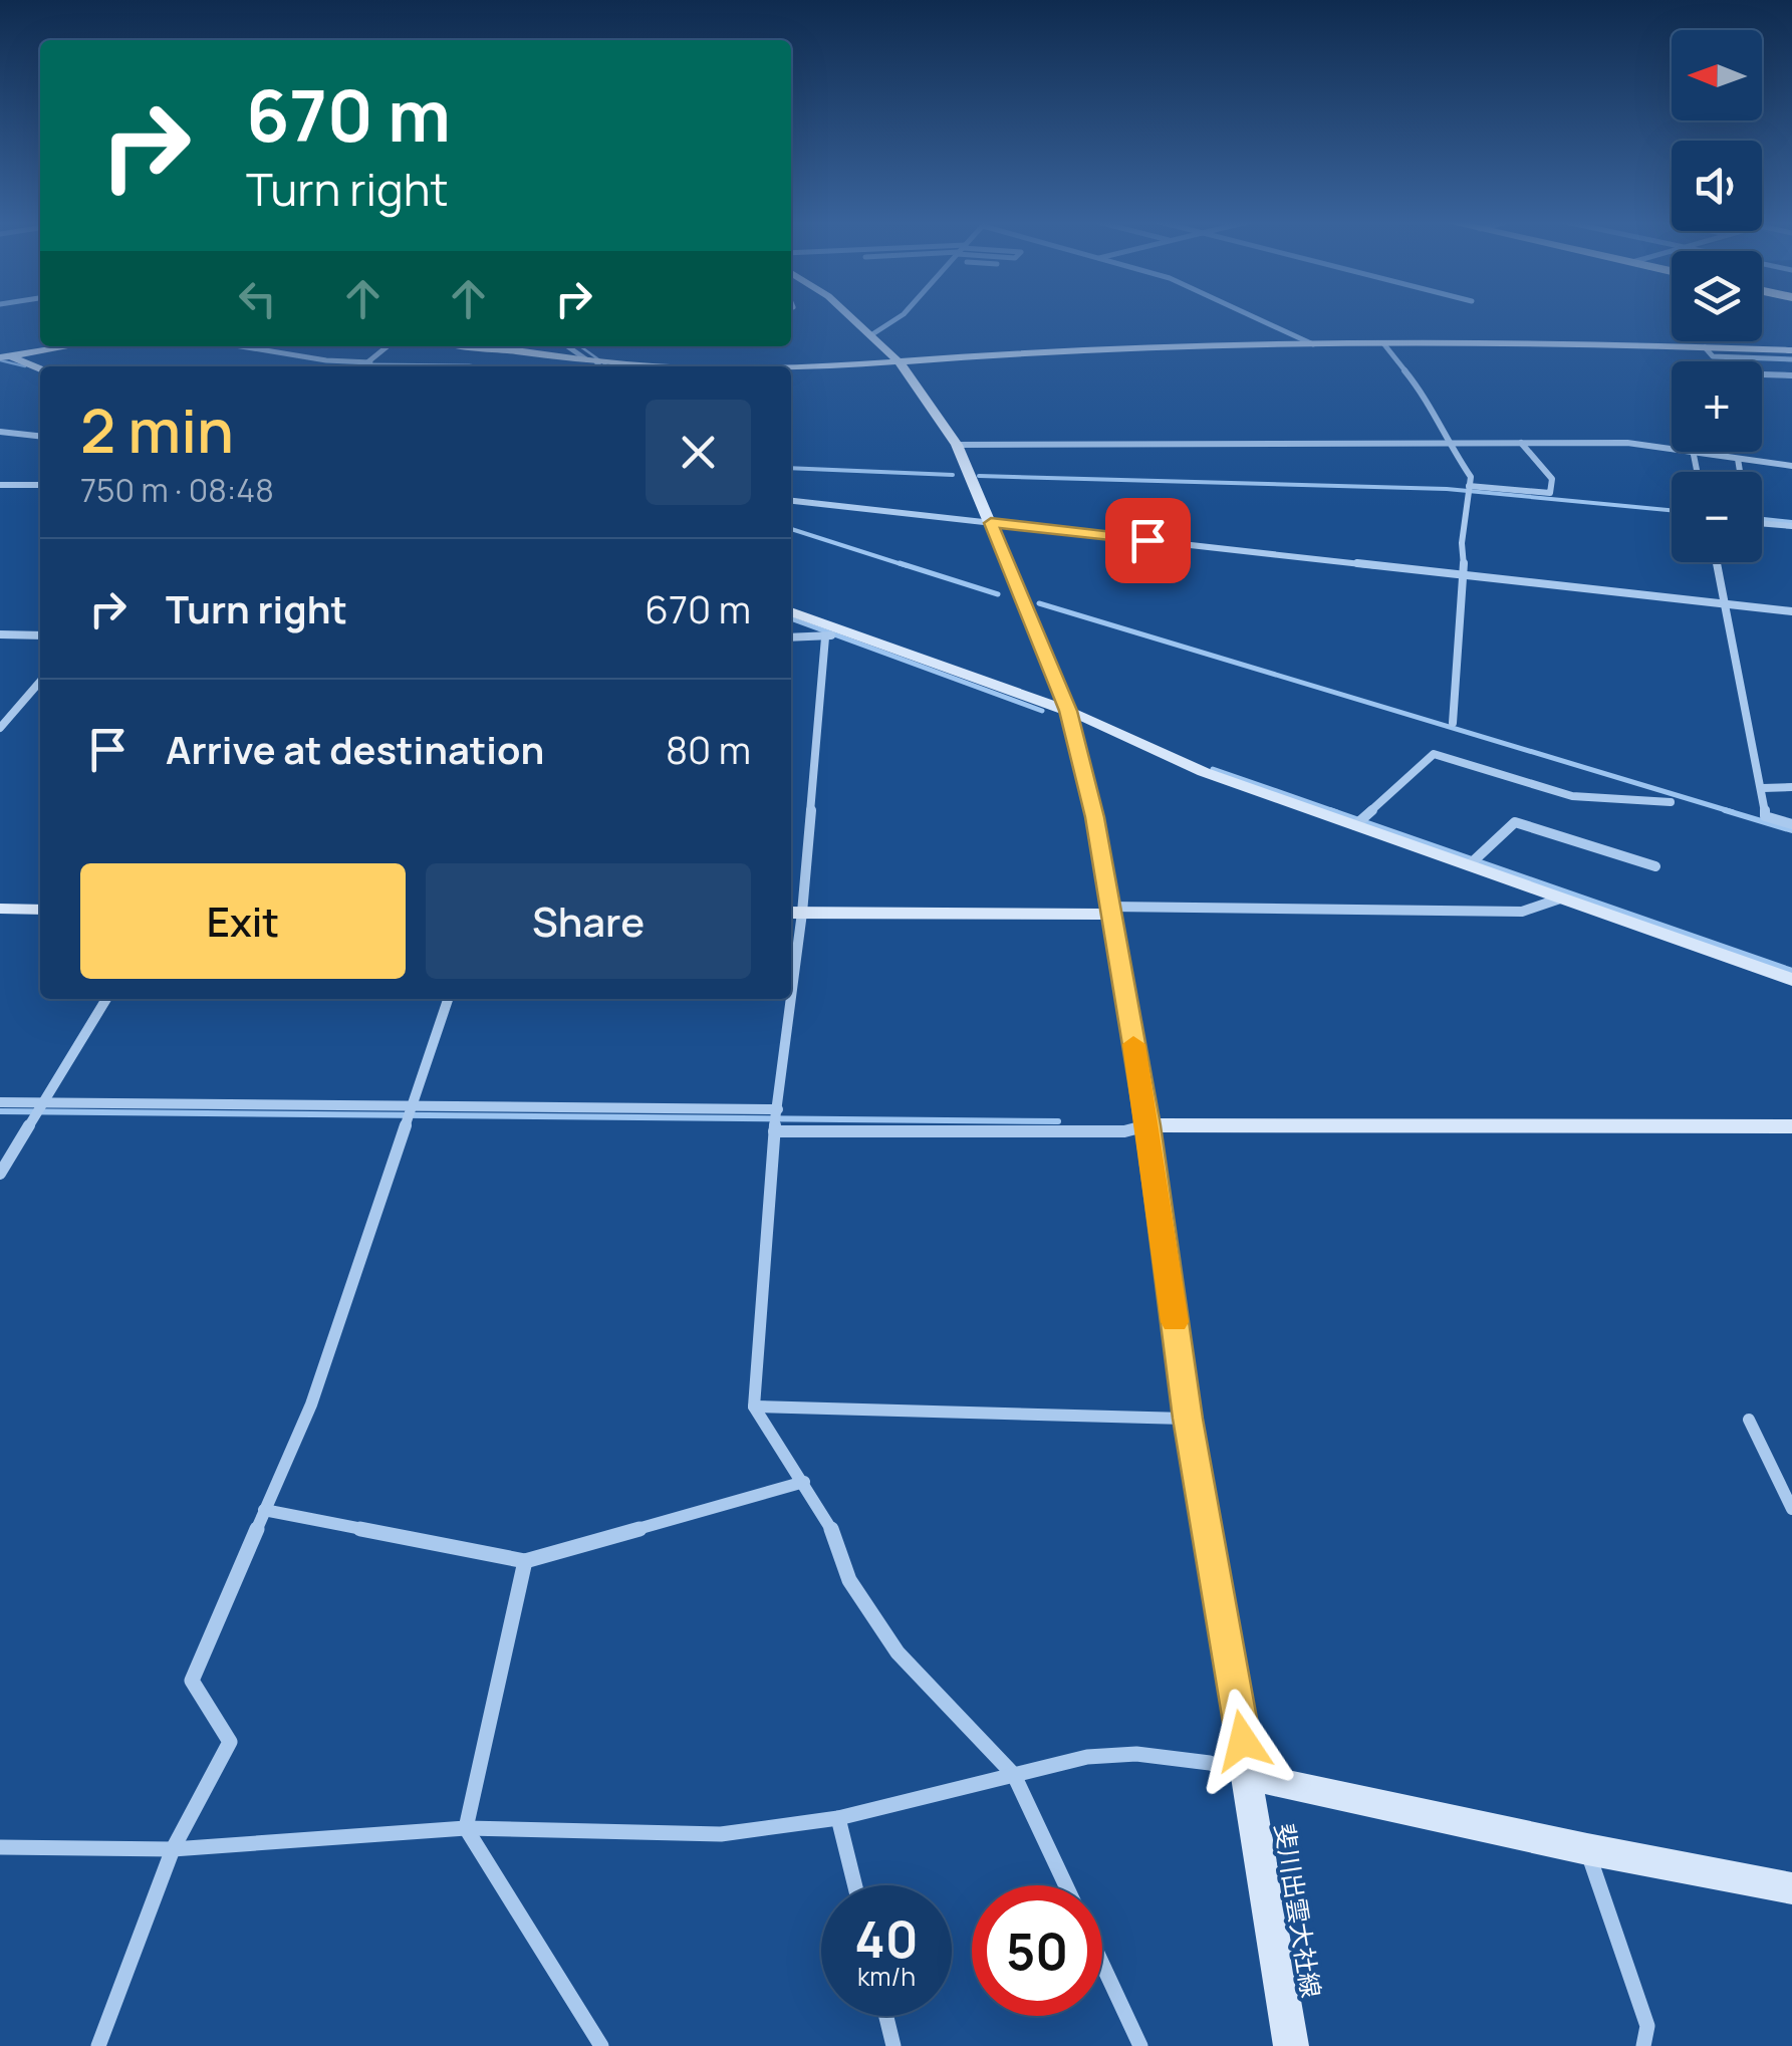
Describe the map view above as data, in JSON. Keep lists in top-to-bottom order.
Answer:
{
  "streets": {
    "street": ["斐川出雲大社線"]
  },
  "north": "left",
  "page": {
    "map_buttons": ["+", "−"],
    "turn": ["670 m", "Turn right"],
    "heading": ["2 min", "750 m · 08:48"],
    "list": [
      {
        "name": "Turn right",
        "value": "670 m"
      },
      {
        "name": "Arrive at destination",
        "value": "80 m"
      }
    ],
    "buttons": ["Exit", "Share"],
    "speed": "40 km/h",
    "limit": "50"
  }
}
